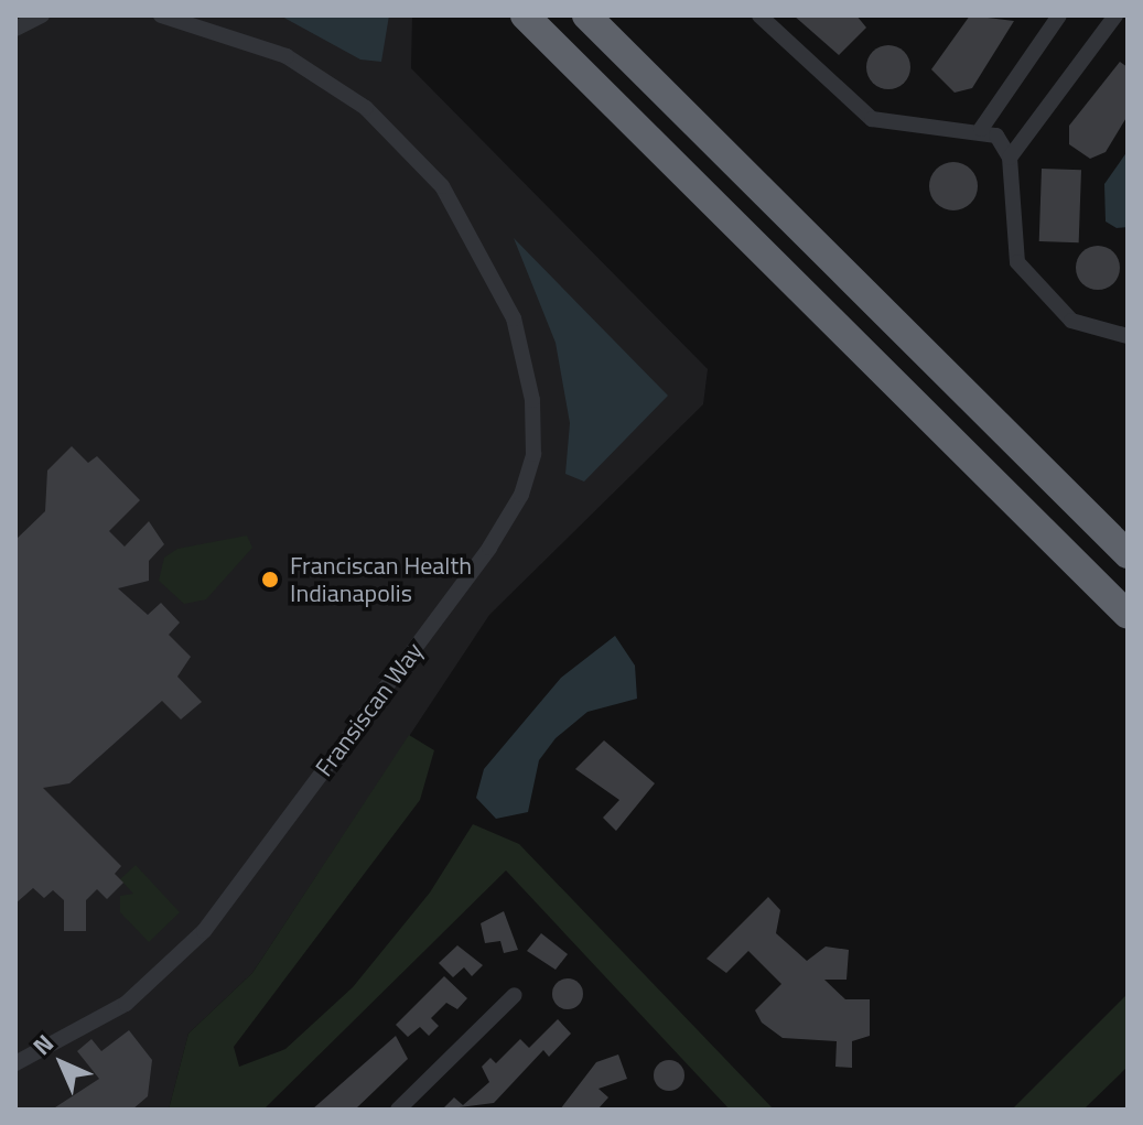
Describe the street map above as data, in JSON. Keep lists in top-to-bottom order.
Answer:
{
  "streets": {
    "street": ["Fransiscan Way"]
  },
  "places": ["Franciscan Health Indianapolis"],
  "north": "top left"
}
